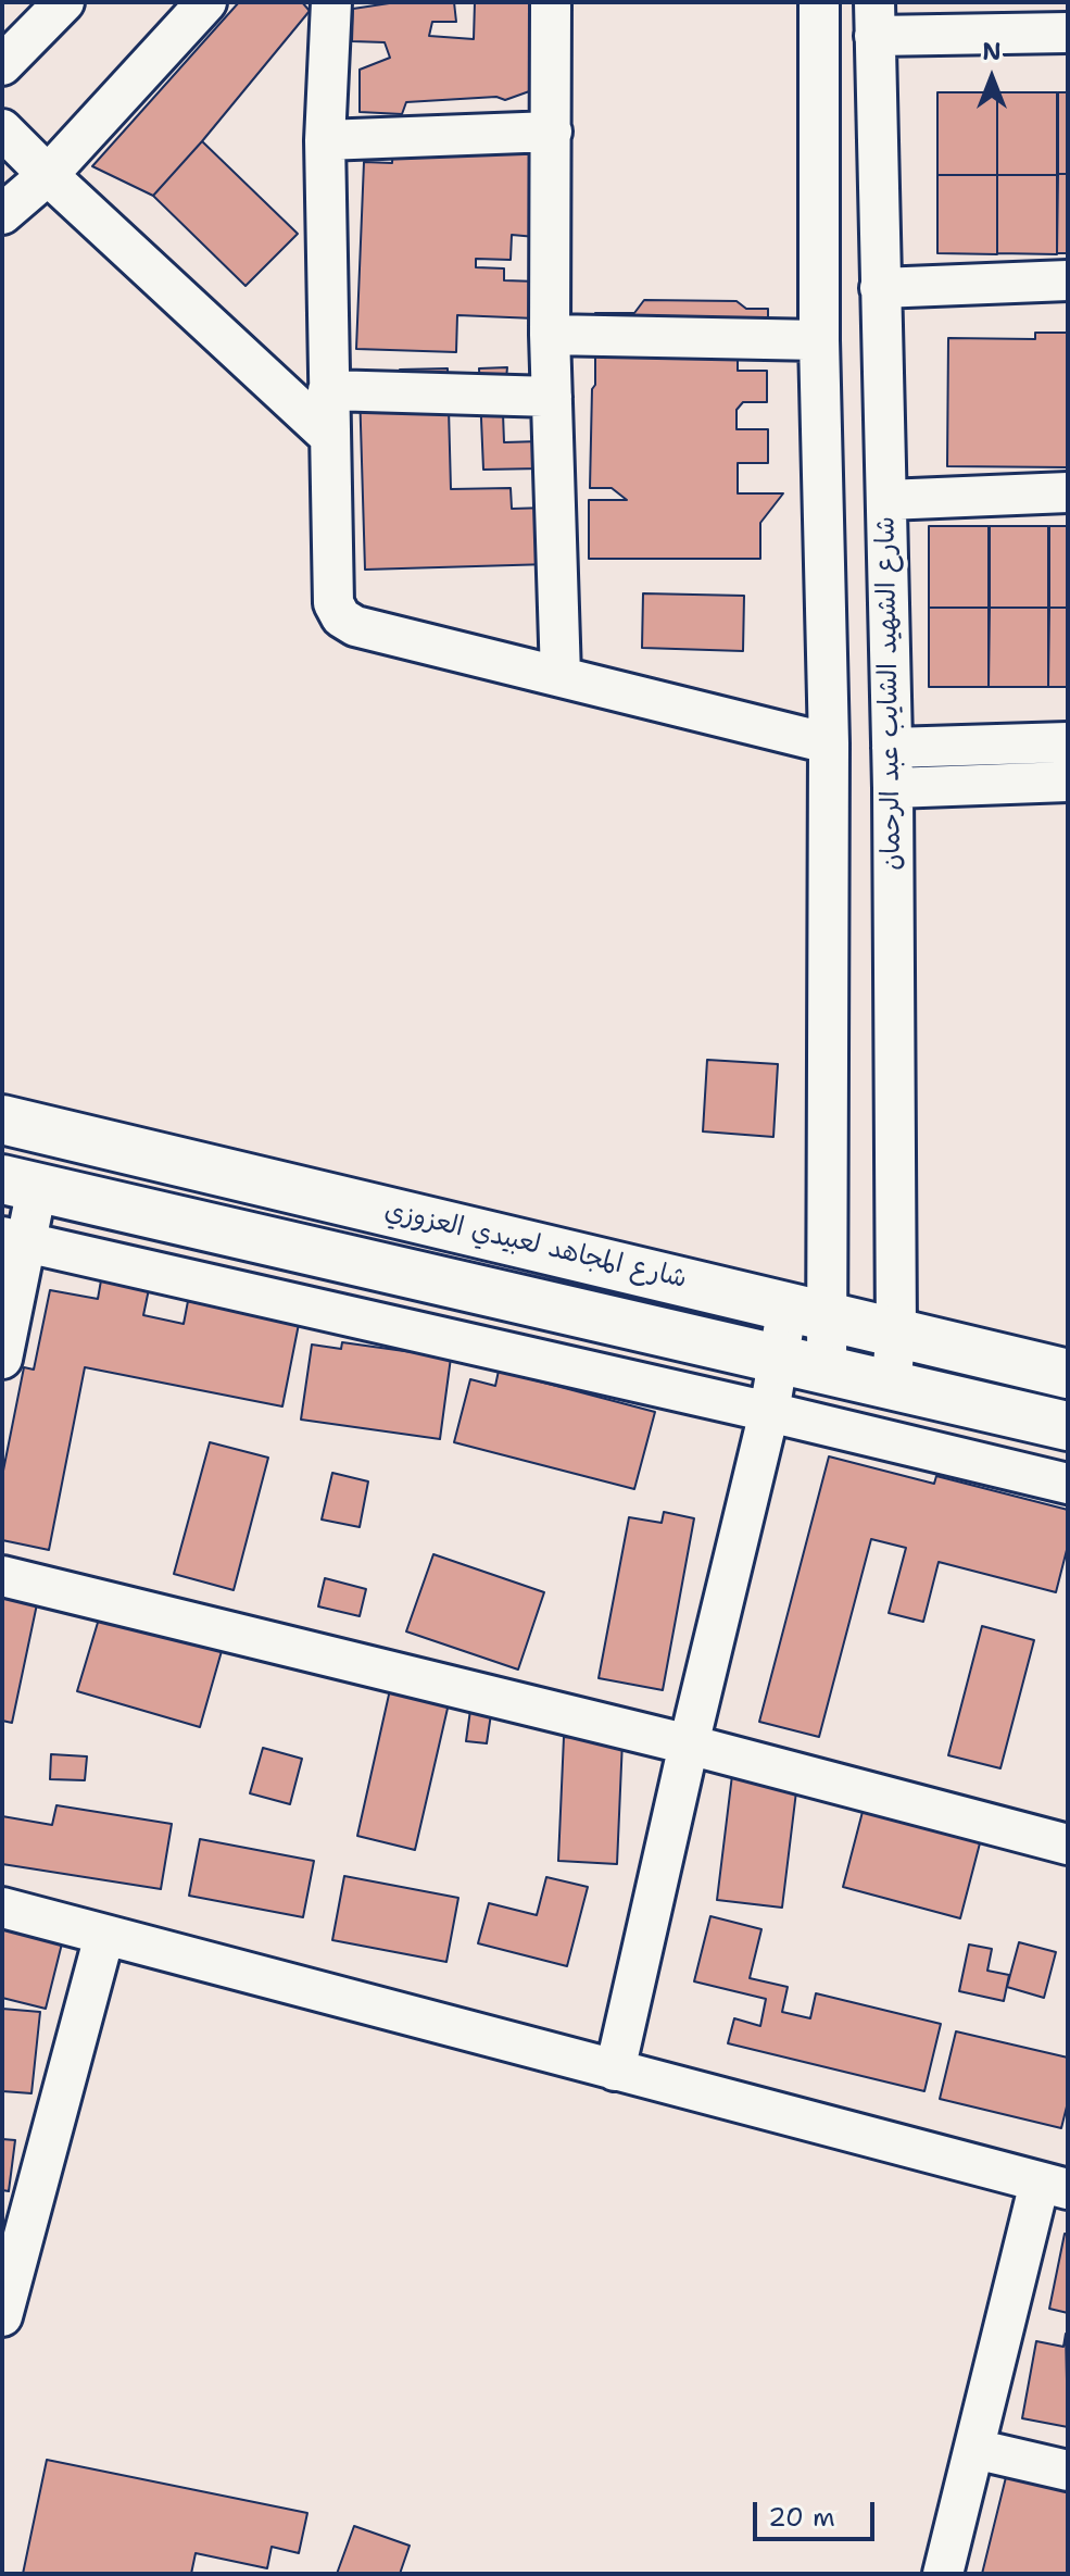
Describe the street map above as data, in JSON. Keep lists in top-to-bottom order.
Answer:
{
  "streets": {
    "street": ["شارع الشهيد الشايب عبد الرحمان", "شارع المجاهد لعبيدي العزوزي"]
  },
  "crossings": [
    ["شارع الشهيد الشايب عبد الرحمان", "شارع المجاهد لعبيدي العزوزي"]
  ],
  "scale_bar": "20 m",
  "north": "top"
}
